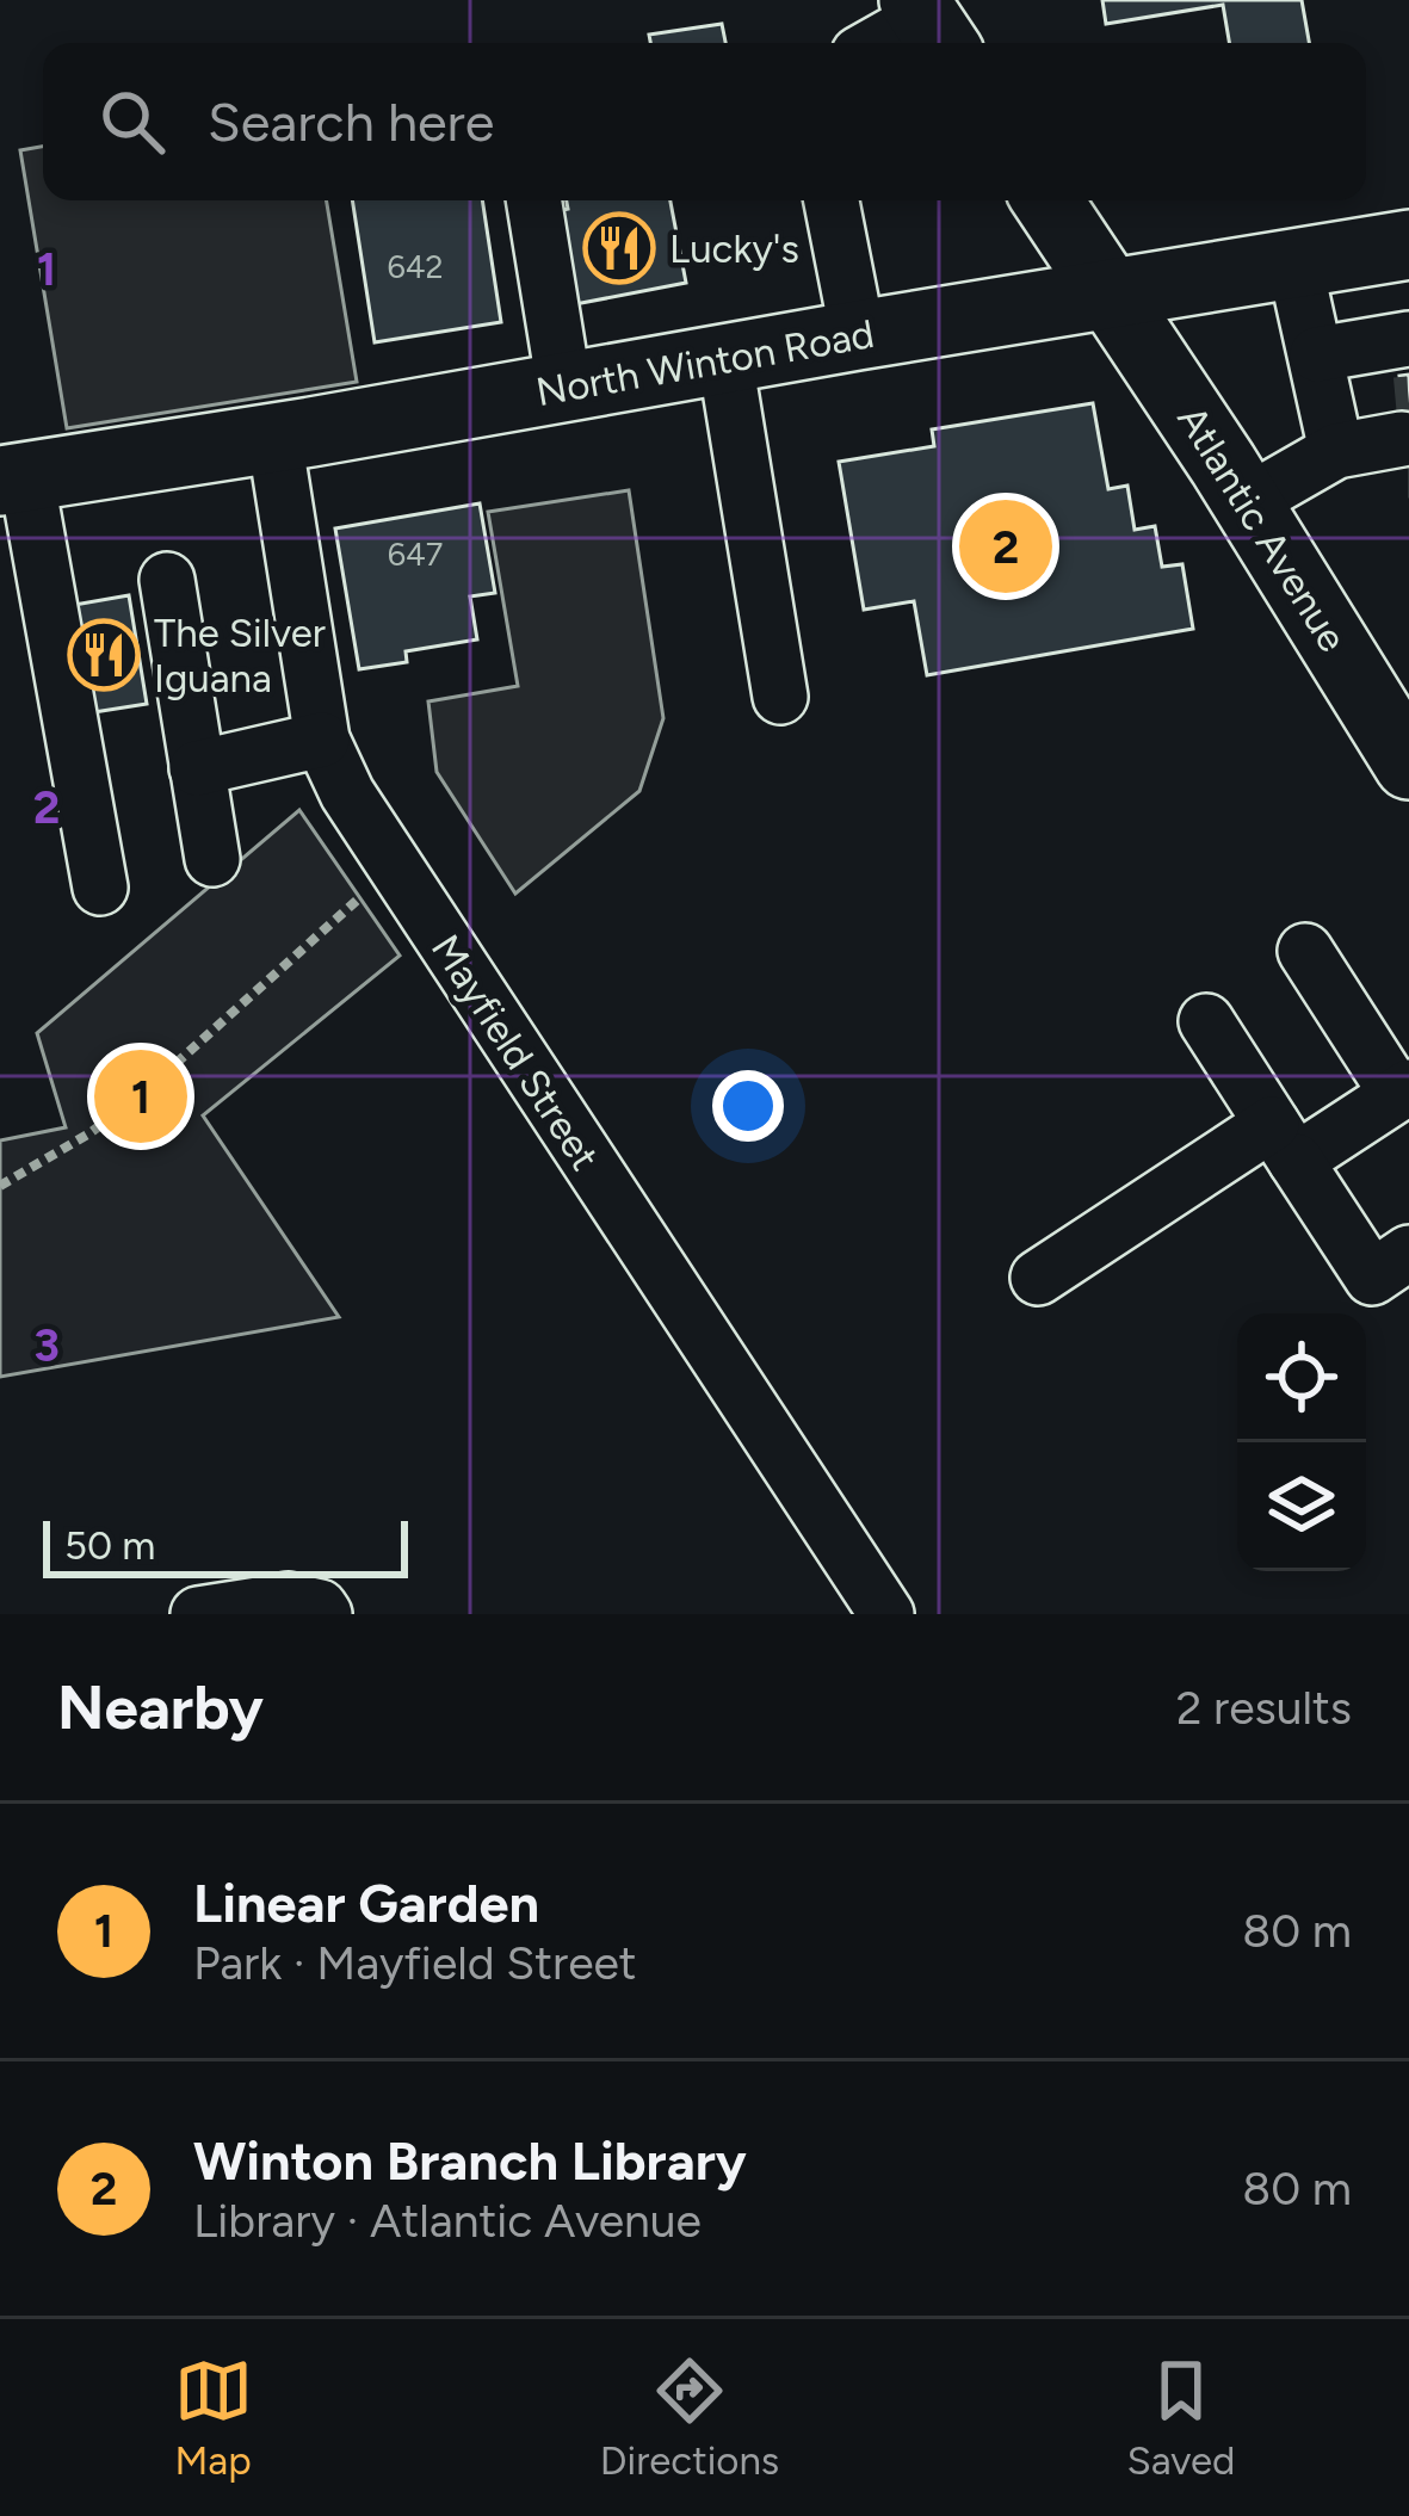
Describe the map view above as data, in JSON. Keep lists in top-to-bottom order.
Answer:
{
  "streets": {
    "main road": ["North Winton Road", "Atlantic Avenue"],
    "street": ["Mayfield Street"]
  },
  "crossings": [
    ["North Winton Road", "Atlantic Avenue"],
    ["North Winton Road", "Mayfield Street"]
  ],
  "places": {
    "restaurant": ["Lucky's", "The Silver Iguana"]
  },
  "house_numbers": ["642", "647"],
  "scale_bar": "50 m",
  "page": {
    "search": "Search here",
    "pins": ["2", "1"],
    "scale": "50 m",
    "heading": ["Nearby", "2 results"],
    "list": [
      {
        "mark": "1",
        "name": "Linear Garden",
        "note": "Park · Mayfield Street",
        "value": "80 m"
      },
      {
        "mark": "2",
        "name": "Winton Branch Library",
        "note": "Library · Atlantic Avenue",
        "value": "80 m"
      }
    ],
    "nav": ["Map", "Directions", "Saved"]
  },
  "grid": {
    "rows": ["1", "2", "3"]
  }
}
